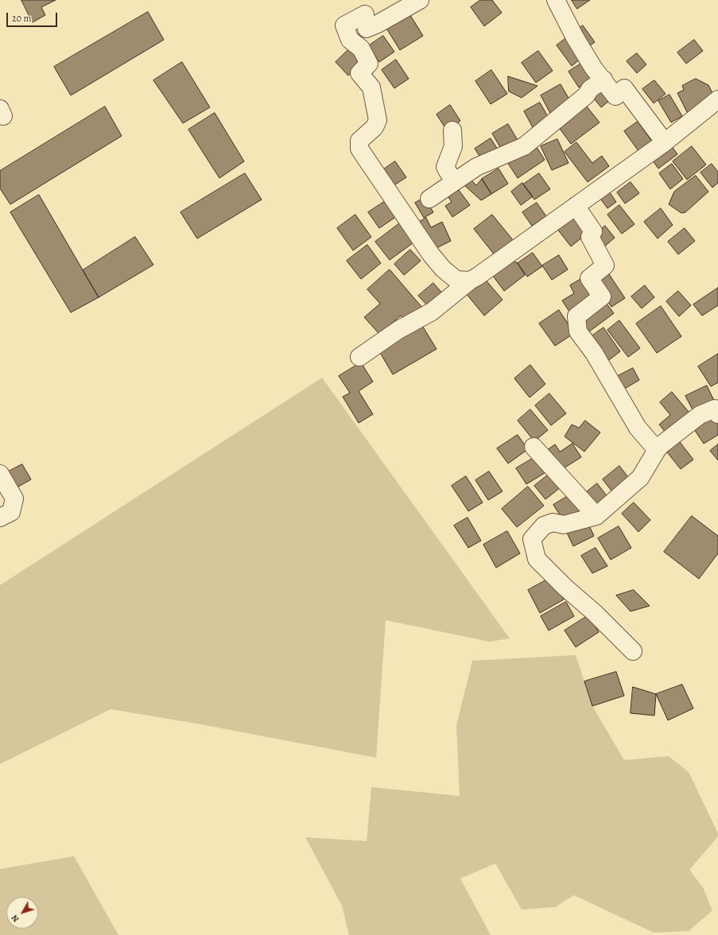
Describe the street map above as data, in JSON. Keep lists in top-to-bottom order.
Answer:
{
  "scale_bar": "20 m",
  "north": "bottom left"
}
